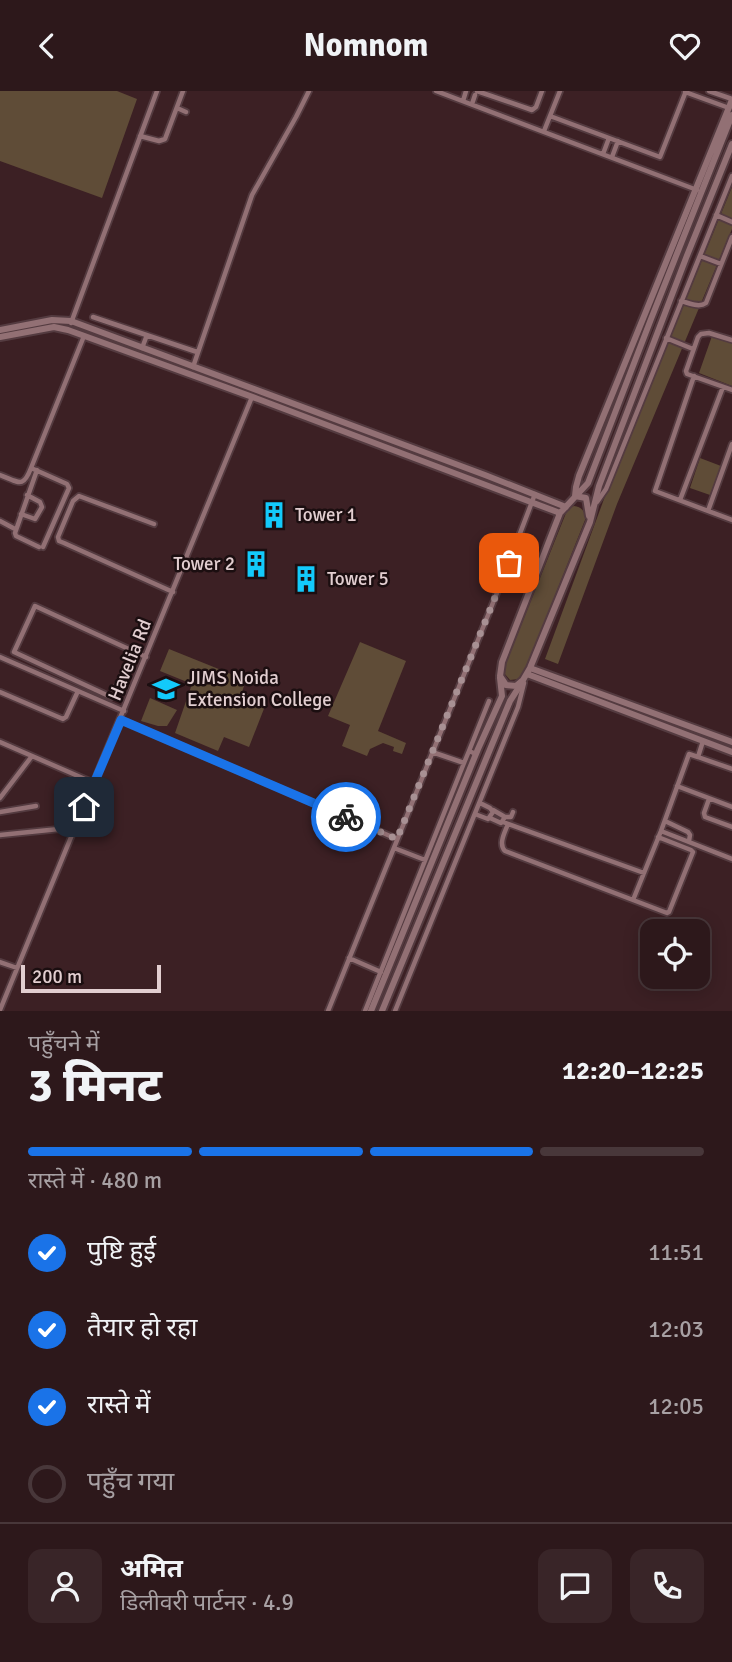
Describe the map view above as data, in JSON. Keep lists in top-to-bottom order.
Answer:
{
  "streets": {
    "street": ["Havelia Rd"]
  },
  "places": {
    "building": ["Tower 1", "Tower 2", "Tower 5"],
    "school or university": ["JIMS Noida Extension College"]
  },
  "scale_bar": "200 m",
  "page": {
    "header": "Nomnom",
    "scale": "200 m",
    "heading": ["3 मिनट", "पहुँचने में", "12:20–12:25"],
    "panel": ["अमित", "डिलीवरी पार्टनर · 4.9"],
    "bar": "रास्ते में · 480 m",
    "list": [
      ["पुष्टि हुई", "11:51"],
      ["तैयार हो रहा", "12:03"],
      ["रास्ते में", "12:05"],
      "पहुँच गया"
    ]
  }
}
